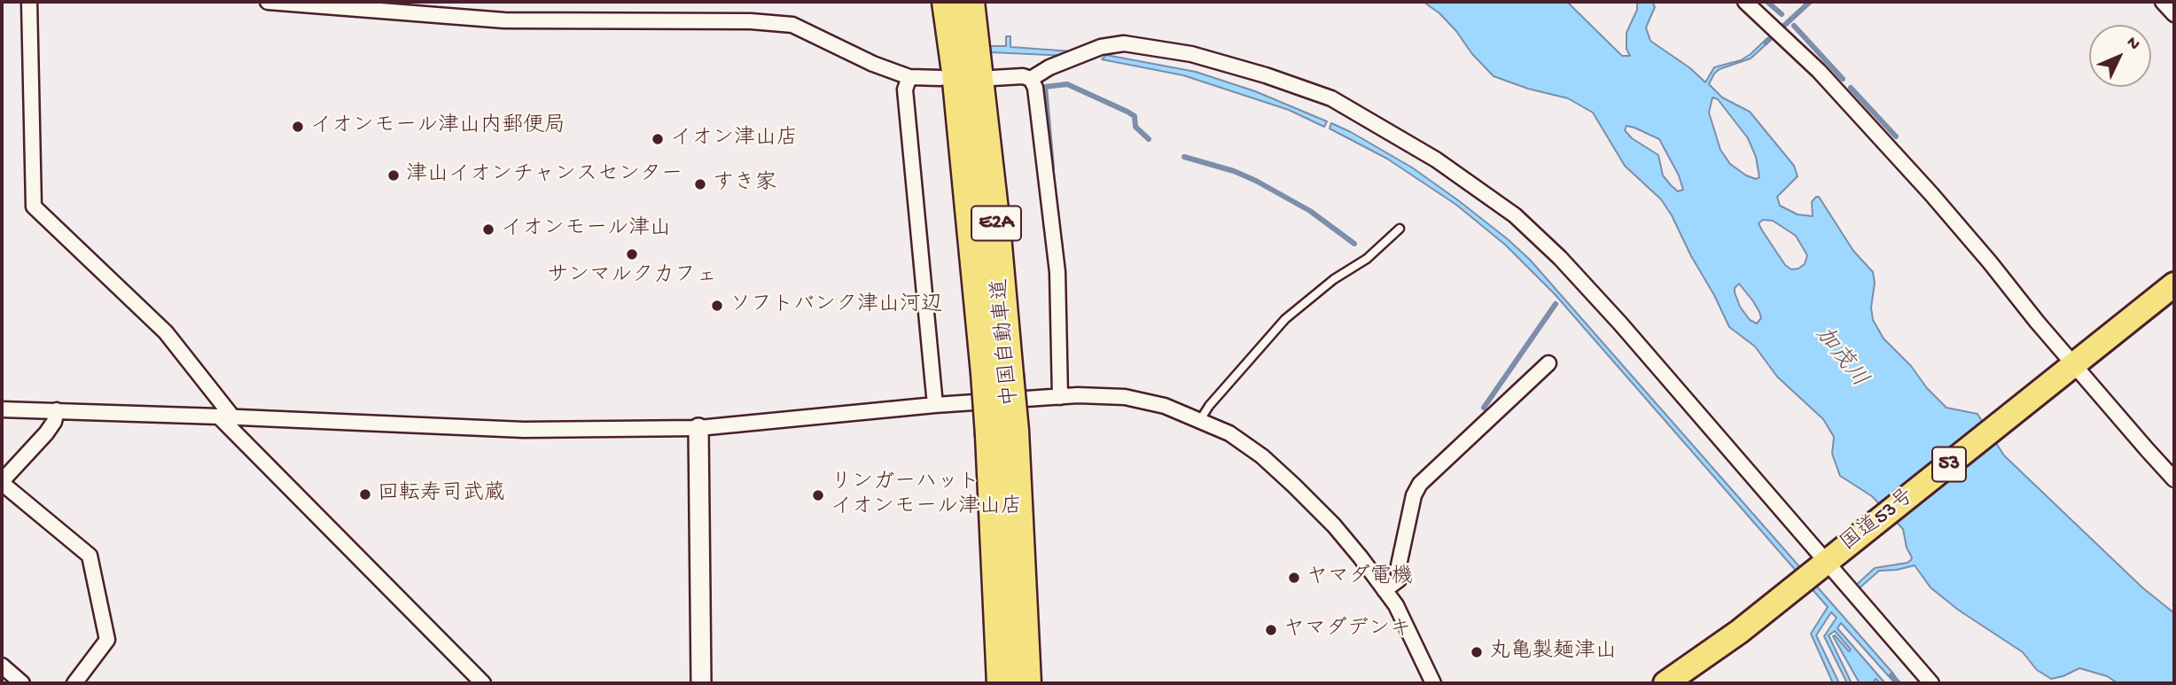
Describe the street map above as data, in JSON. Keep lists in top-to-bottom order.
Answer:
{
  "streets": {
    "highway": [
      "E2A",
      "中国自動車道",
      "53",
      "国道53号"
    ]
  },
  "water": ["加茂川"],
  "places": [
    "イオンモール津山内郵便局",
    "イオン津山店",
    "津山イオンチャンスセンター",
    "すき家",
    "イオンモール津山",
    "サンマルクカフェ",
    "ソフトバンク津山河辺",
    "回転寿司武蔵",
    "リンガーハット イオンモール津山店",
    "ヤマダ電機",
    "ヤマダデンキ",
    "丸亀製麺津山"
  ],
  "north": "top right"
}
